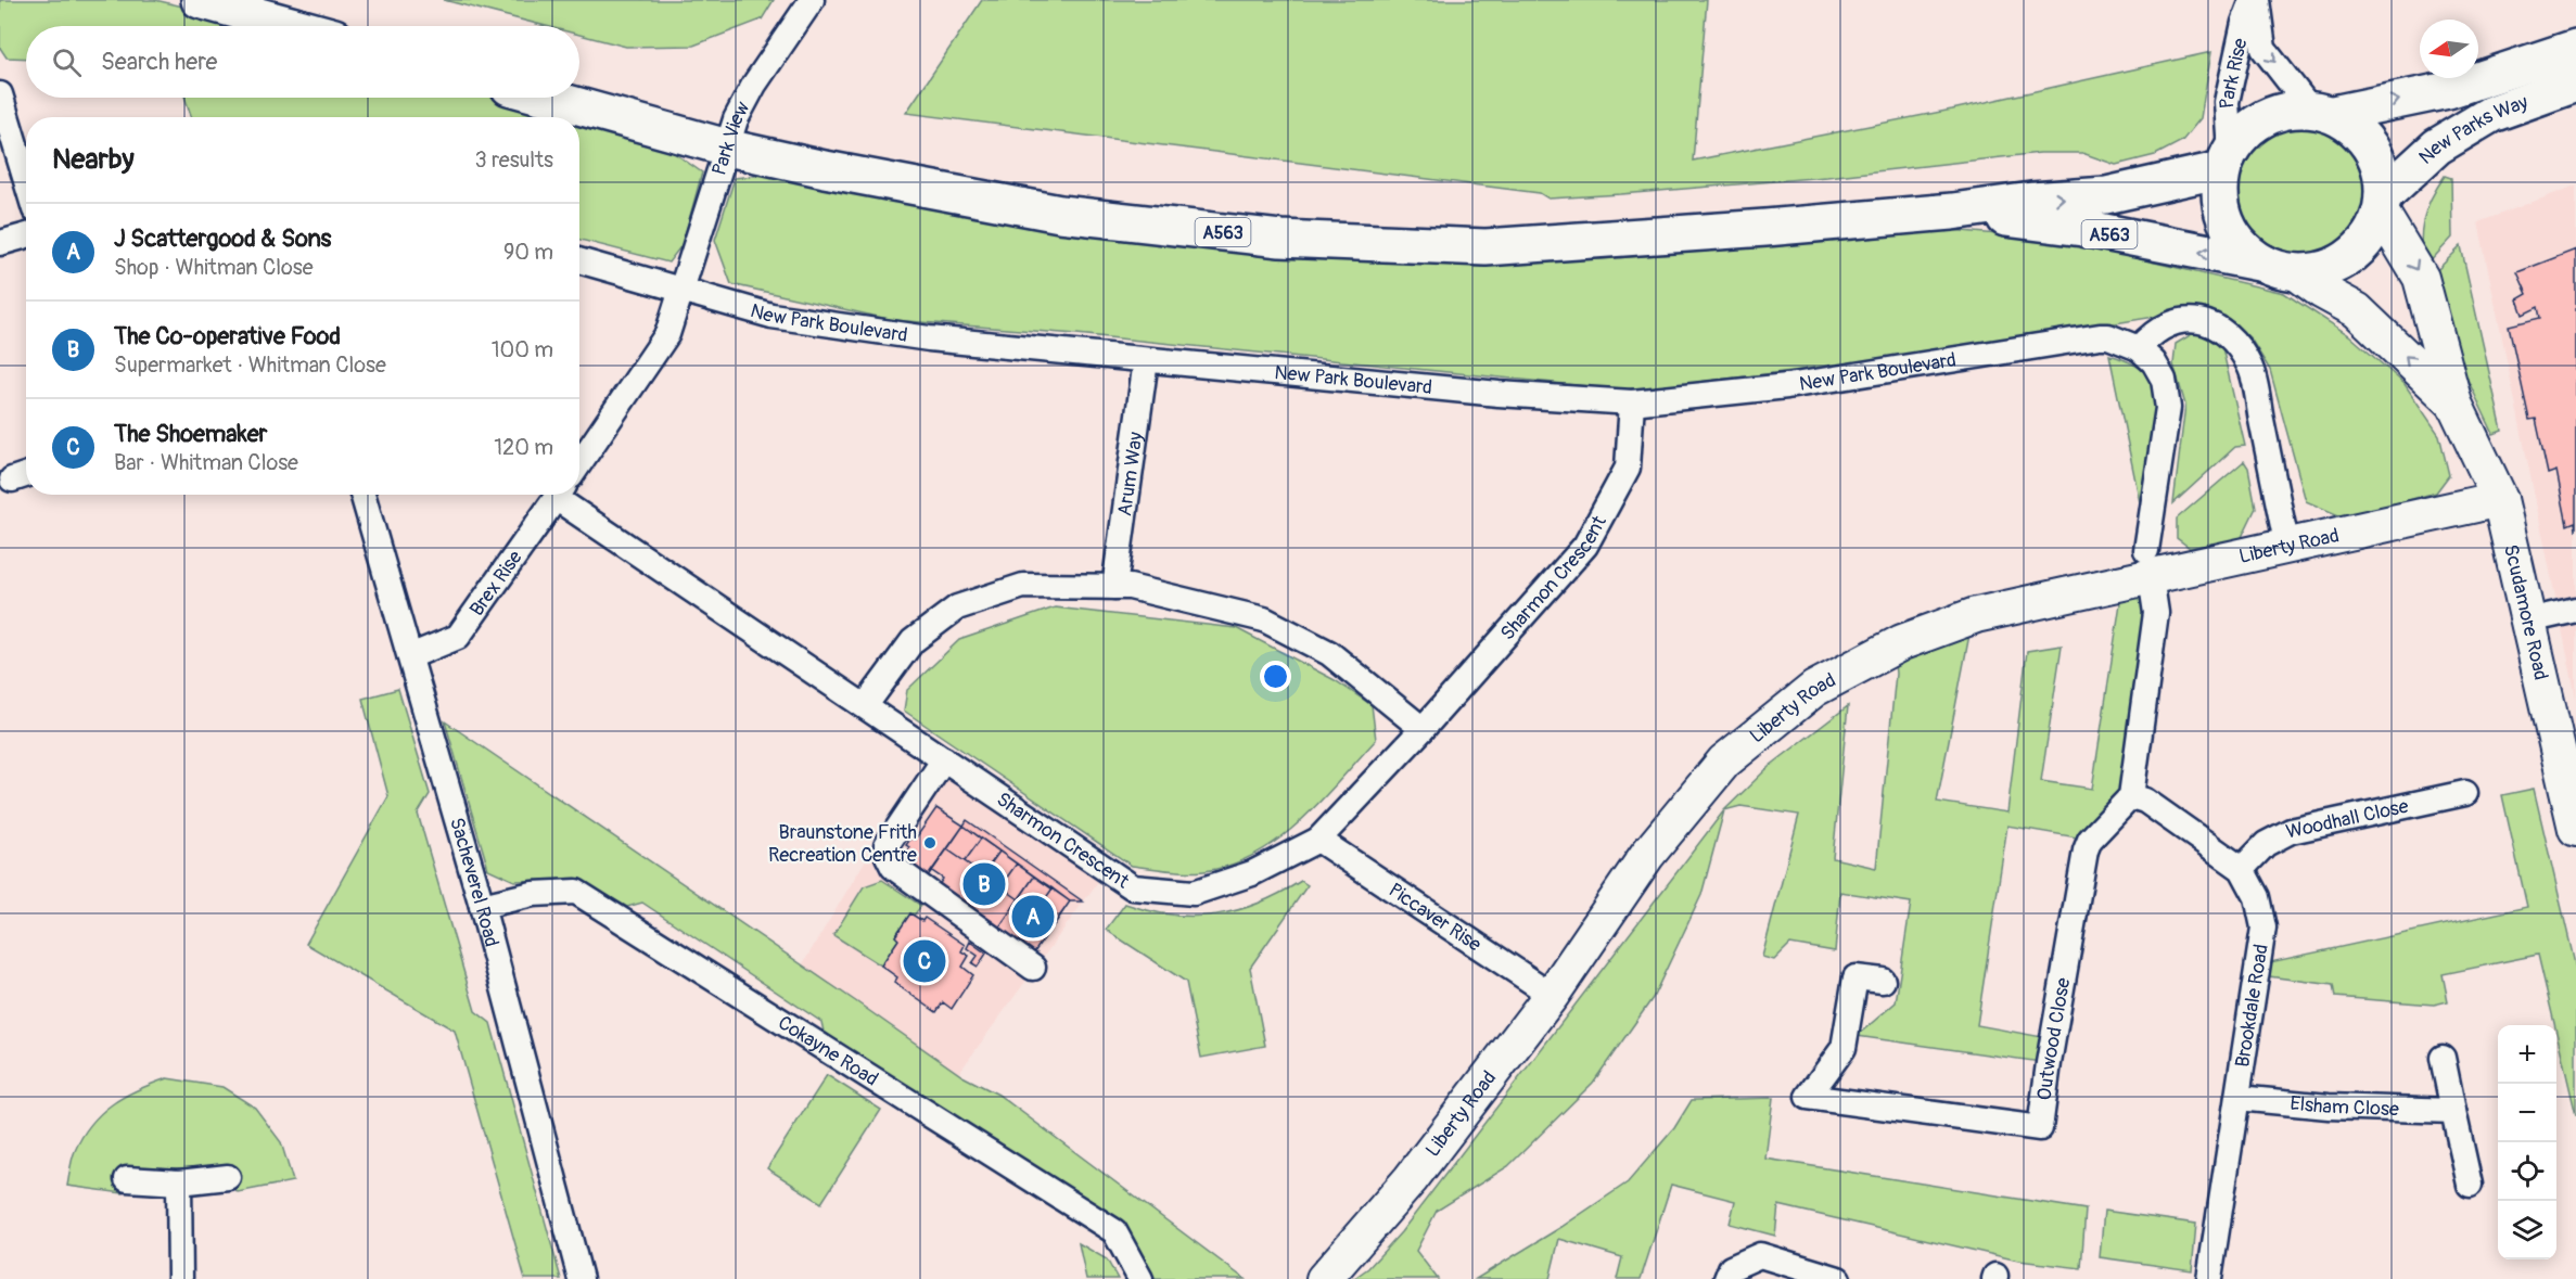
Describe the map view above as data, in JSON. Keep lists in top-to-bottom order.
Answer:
{
  "streets": {
    "highway": ["New Parks Way", "A563"],
    "street": [
      "Park Rise",
      "Park View",
      "New Park Boulevard",
      "Arum Way",
      "Liberty Road",
      "Sharmon Crescent",
      "Brex Rise",
      "Scudamore Road",
      "Woodhall Close",
      "Sacheverel Road",
      "Piccaver Rise",
      "Brookdale Road",
      "Outwood Close",
      "Cokayne Road",
      "Elsham Close"
    ]
  },
  "crossings": [
    ["Park Rise", "New Parks Way"],
    ["Park Rise", "A563"],
    ["Park Rise", "Scudamore Road"],
    ["New Parks Way", "A563"],
    ["New Parks Way", "Scudamore Road"],
    ["Park View", "A563"],
    ["Park View", "New Park Boulevard"],
    ["A563", "Scudamore Road"],
    ["New Park Boulevard", "Arum Way"],
    ["New Park Boulevard", "Liberty Road"],
    ["New Park Boulevard", "Sharmon Crescent"],
    ["Liberty Road", "Scudamore Road"],
    ["Liberty Road", "Piccaver Rise"],
    ["Sharmon Crescent", "Piccaver Rise"],
    ["Brex Rise", "Sacheverel Road"],
    ["Woodhall Close", "Brookdale Road"],
    ["Sacheverel Road", "Cokayne Road"],
    ["Brookdale Road", "Outwood Close"],
    ["Brookdale Road", "Elsham Close"]
  ],
  "one_way": ["Park Rise"],
  "places": ["Braunstone Frith Recreation Centre"],
  "north": "left",
  "page": {
    "search": "Search here",
    "heading": ["Nearby", "3 results"],
    "list": [
      {
        "mark": "A",
        "name": "J Scattergood & Sons",
        "note": "Shop · Whitman Close",
        "value": "90 m"
      },
      {
        "mark": "B",
        "name": "The Co-operative Food",
        "note": "Supermarket · Whitman Close",
        "value": "100 m"
      },
      {
        "mark": "C",
        "name": "The Shoemaker",
        "note": "Bar · Whitman Close",
        "value": "120 m"
      }
    ],
    "pins": ["B", "A", "C"],
    "map_buttons": ["+", "−"]
  }
}
